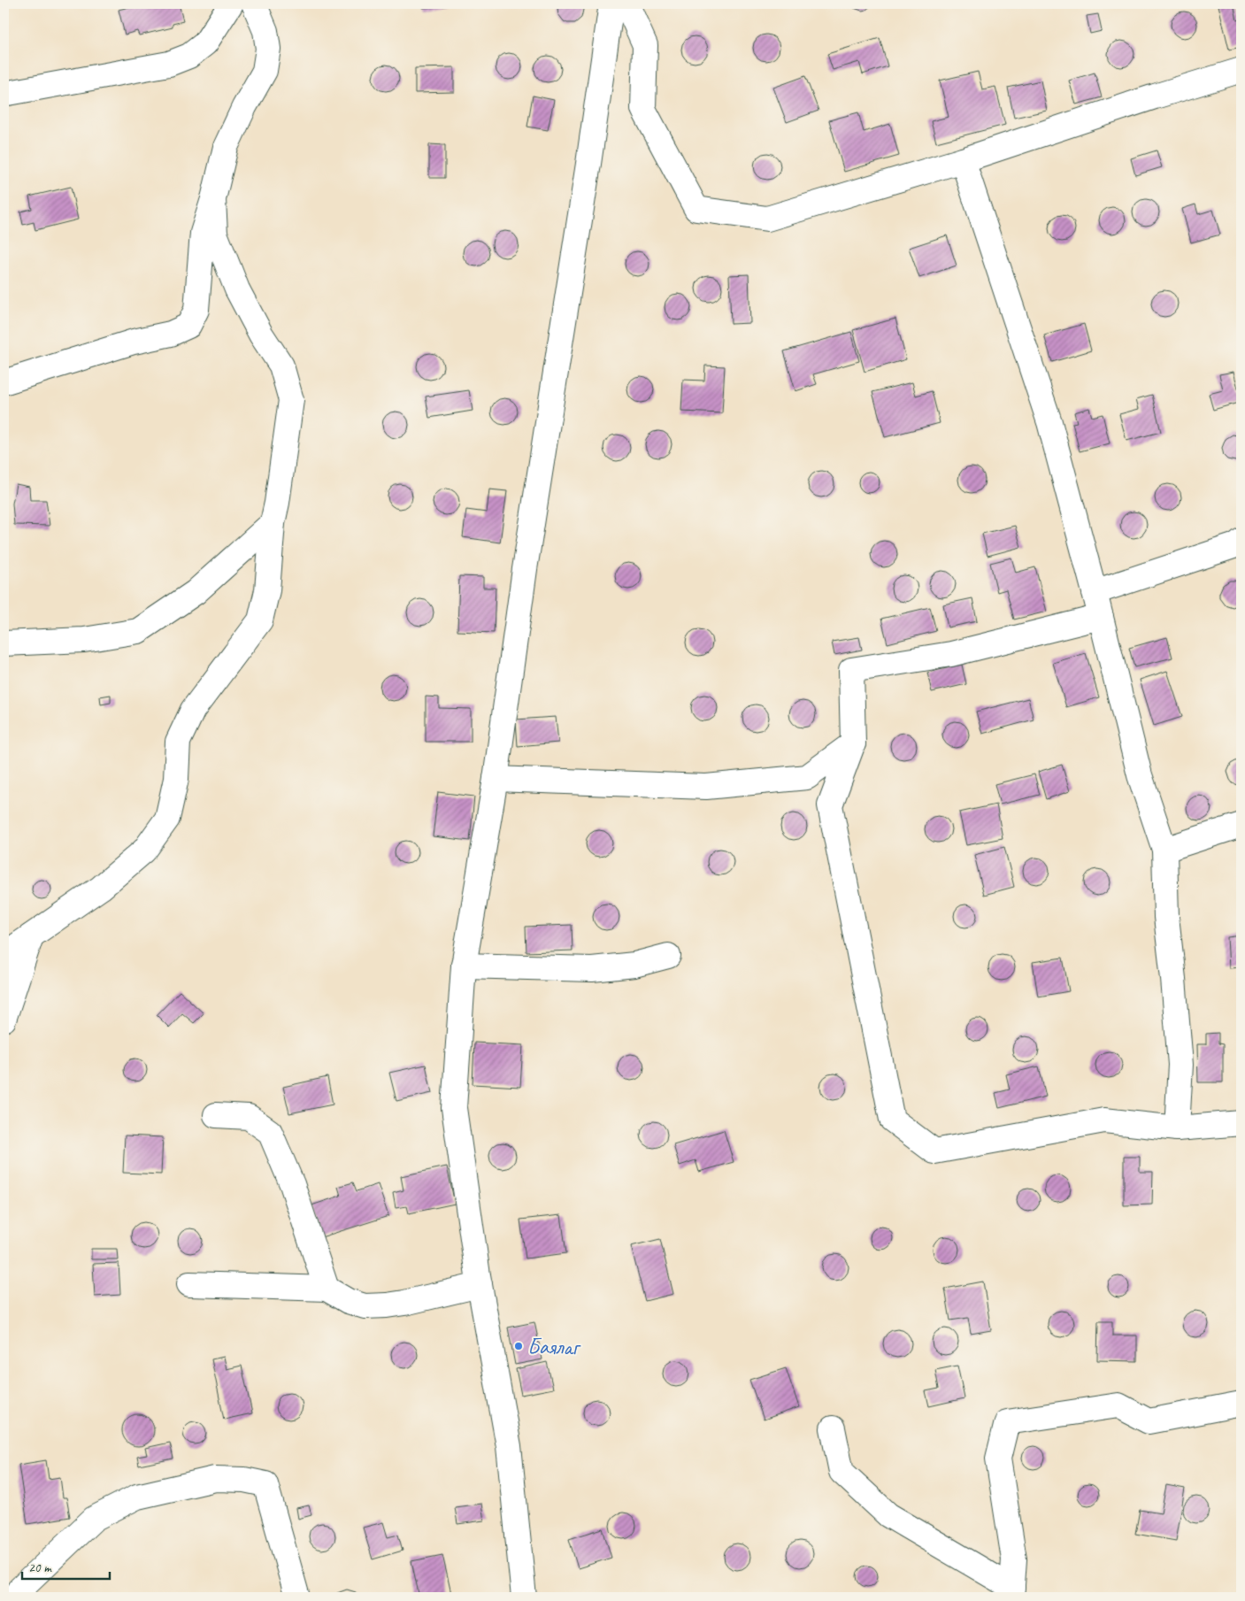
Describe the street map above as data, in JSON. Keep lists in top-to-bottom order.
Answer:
{
  "places": ["Баялаг"],
  "scale_bar": "20 m"
}
